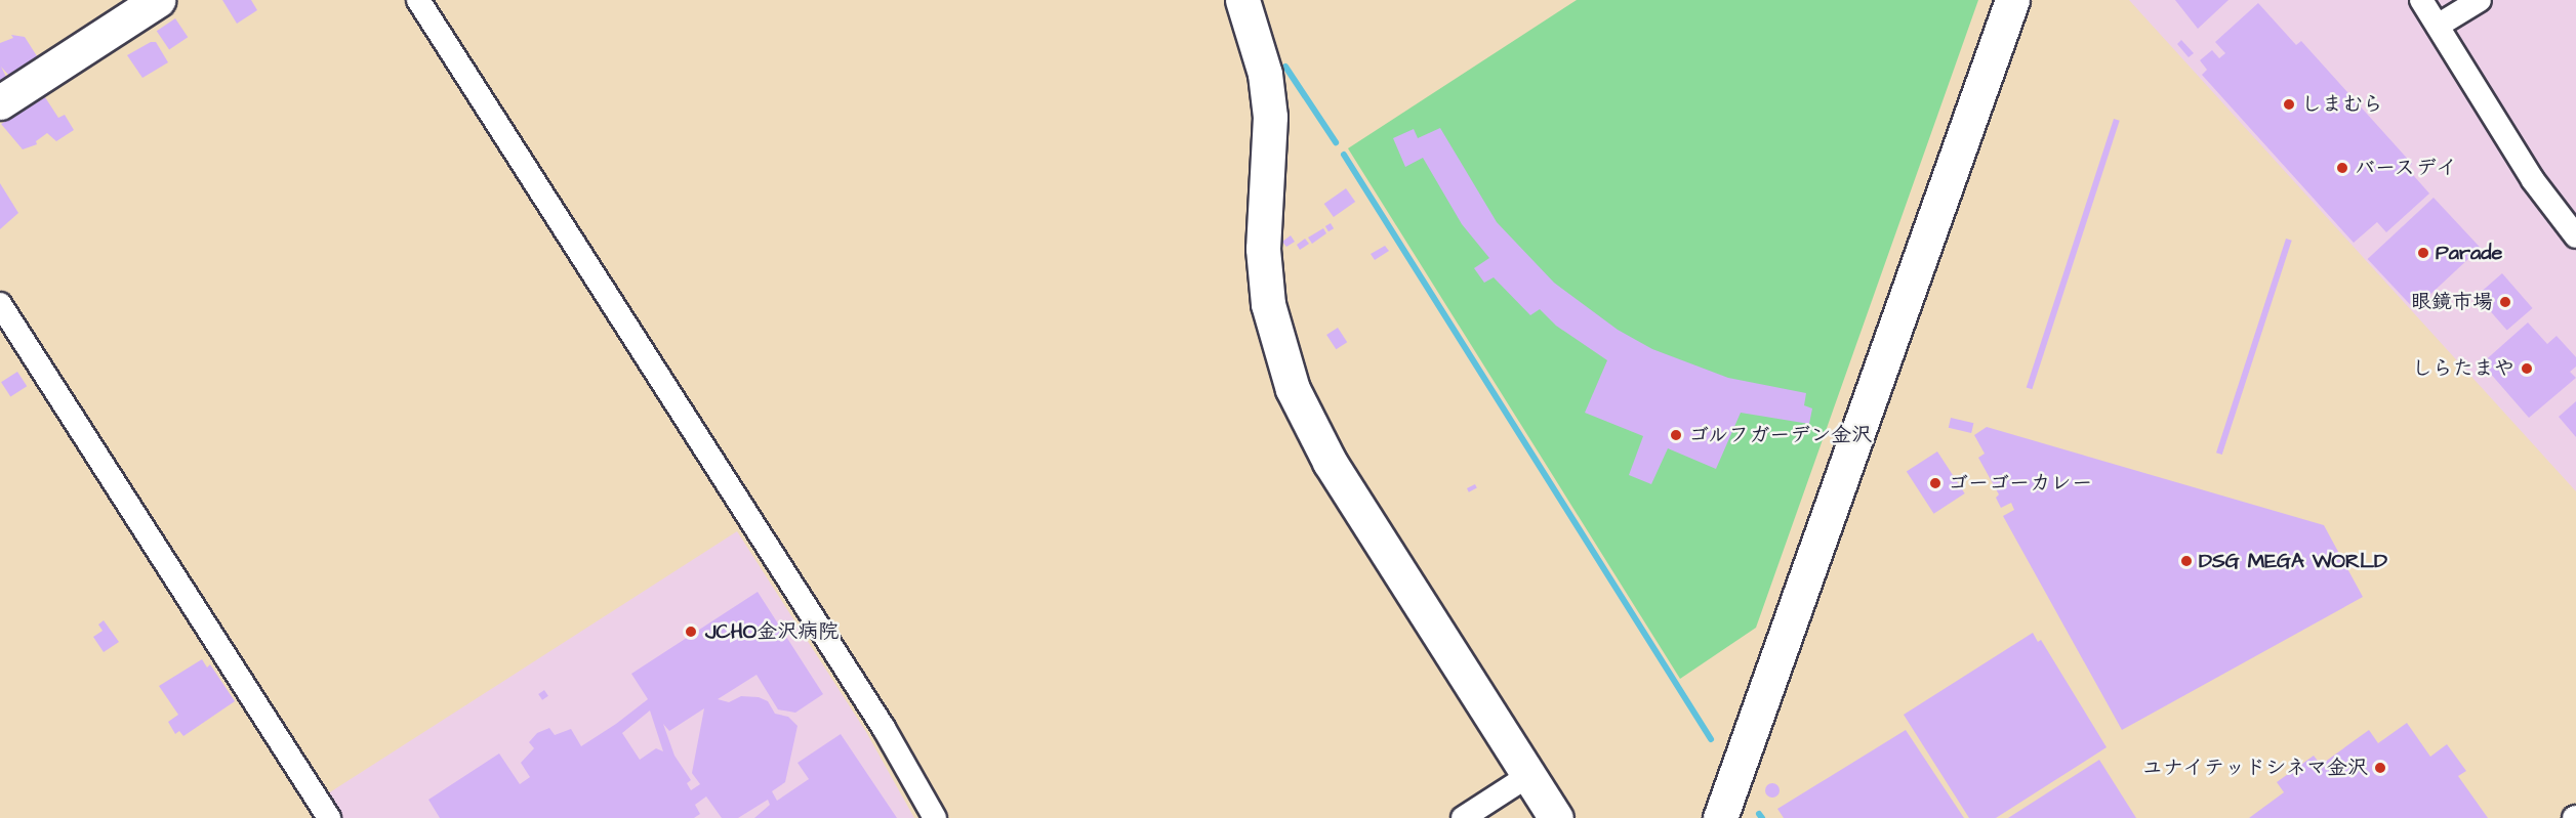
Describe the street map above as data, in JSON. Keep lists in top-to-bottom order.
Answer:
{
  "places": [
    "しまむら",
    "バースデイ",
    "Parade",
    "眼鏡市場",
    "しらたまや",
    "ゴルフガーデン金沢",
    "ゴーゴーカレー",
    "DSG MEGA WORLD",
    "JCHO金沢病院",
    "ユナイテッドシネマ金沢"
  ]
}
